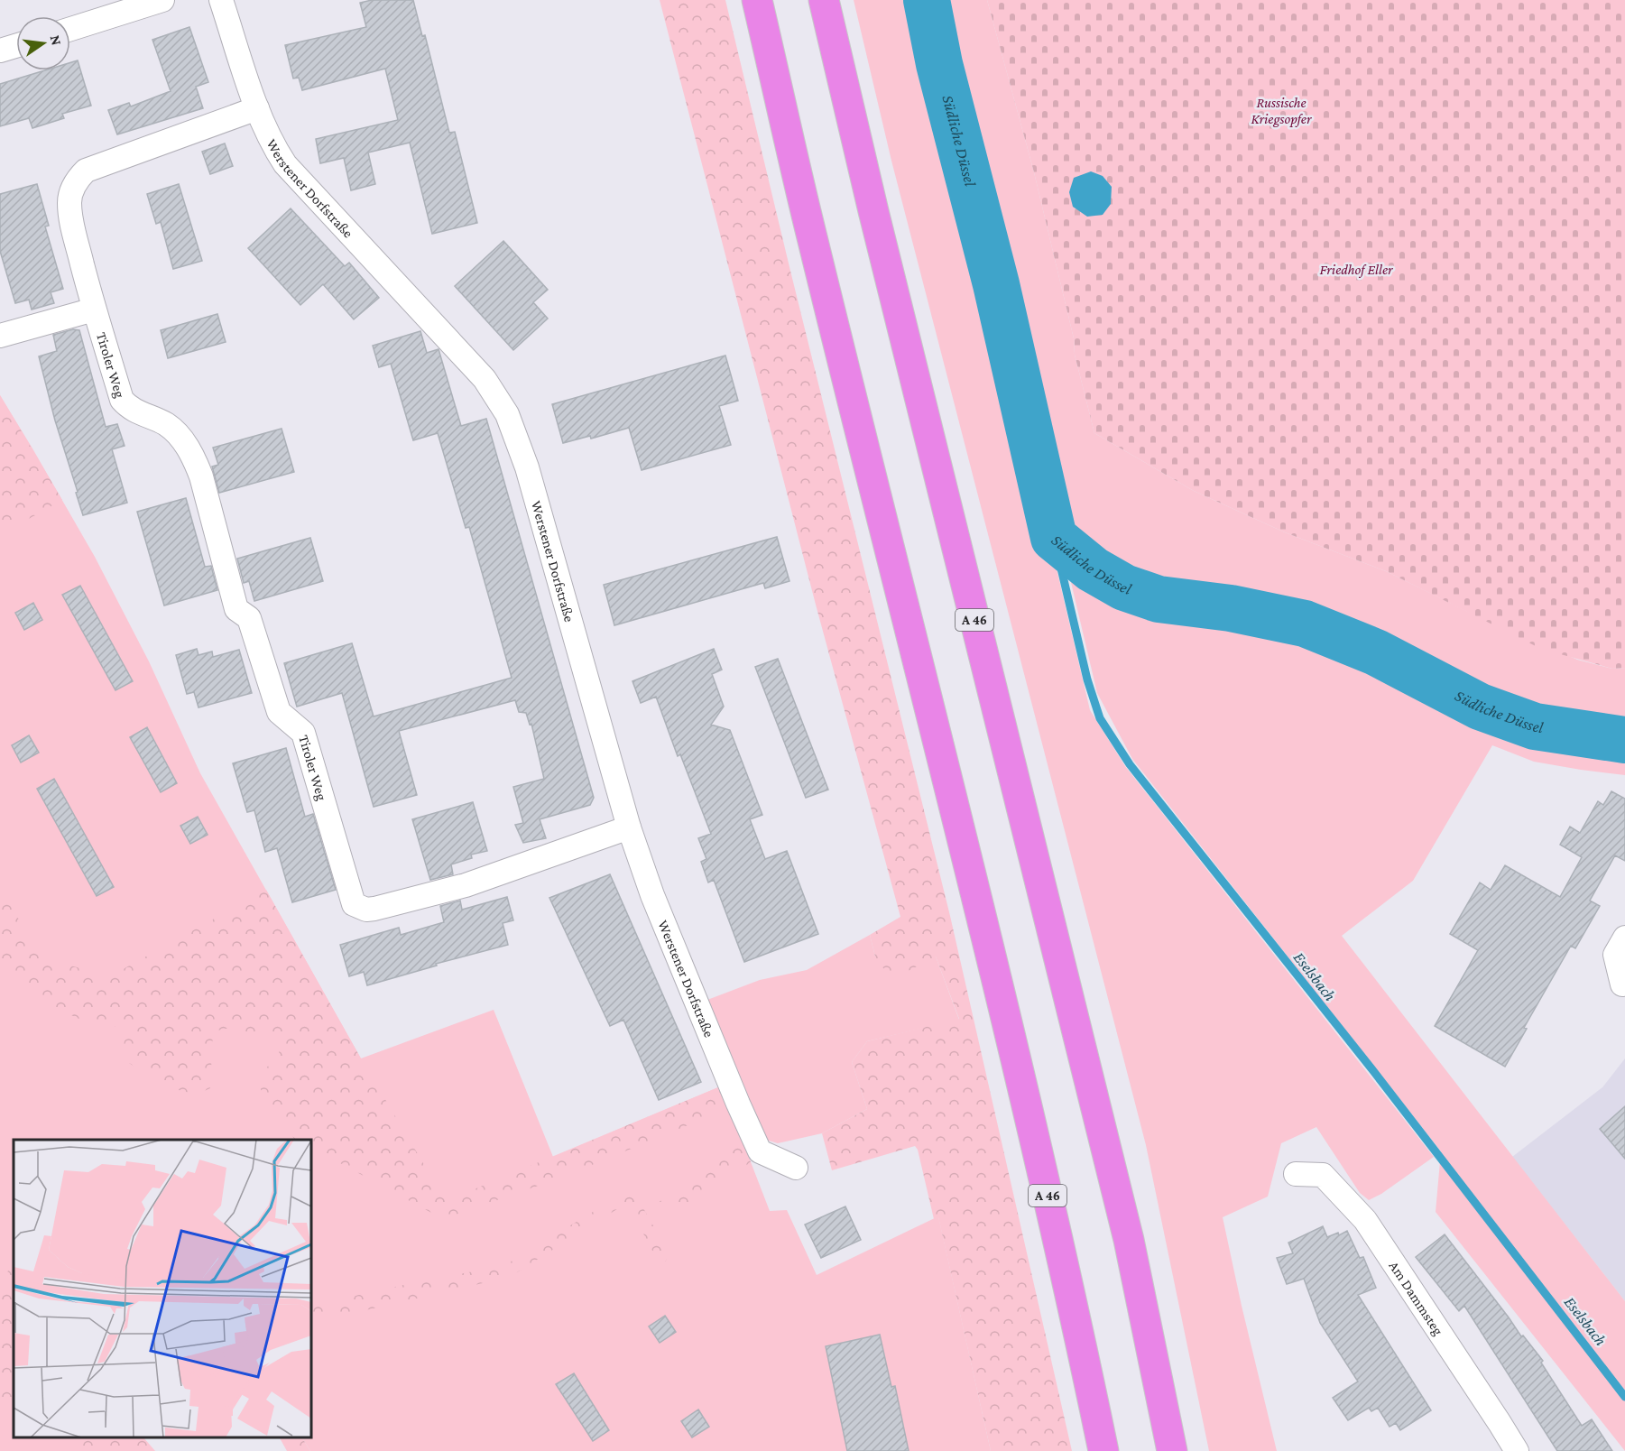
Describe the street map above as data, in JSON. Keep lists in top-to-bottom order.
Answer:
{
  "streets": {
    "highway": ["A 46"],
    "street": ["Werstener Dorfstraße", "Tiroler Weg", "Am Dammsteg"]
  },
  "crossings": [
    ["Werstener Dorfstraße", "Tiroler Weg"]
  ],
  "water": ["Südliche Düssel", "Eselsbach"],
  "parks": ["Russische Kriegsopfer", "Friedhof Eller"],
  "north": "right"
}
